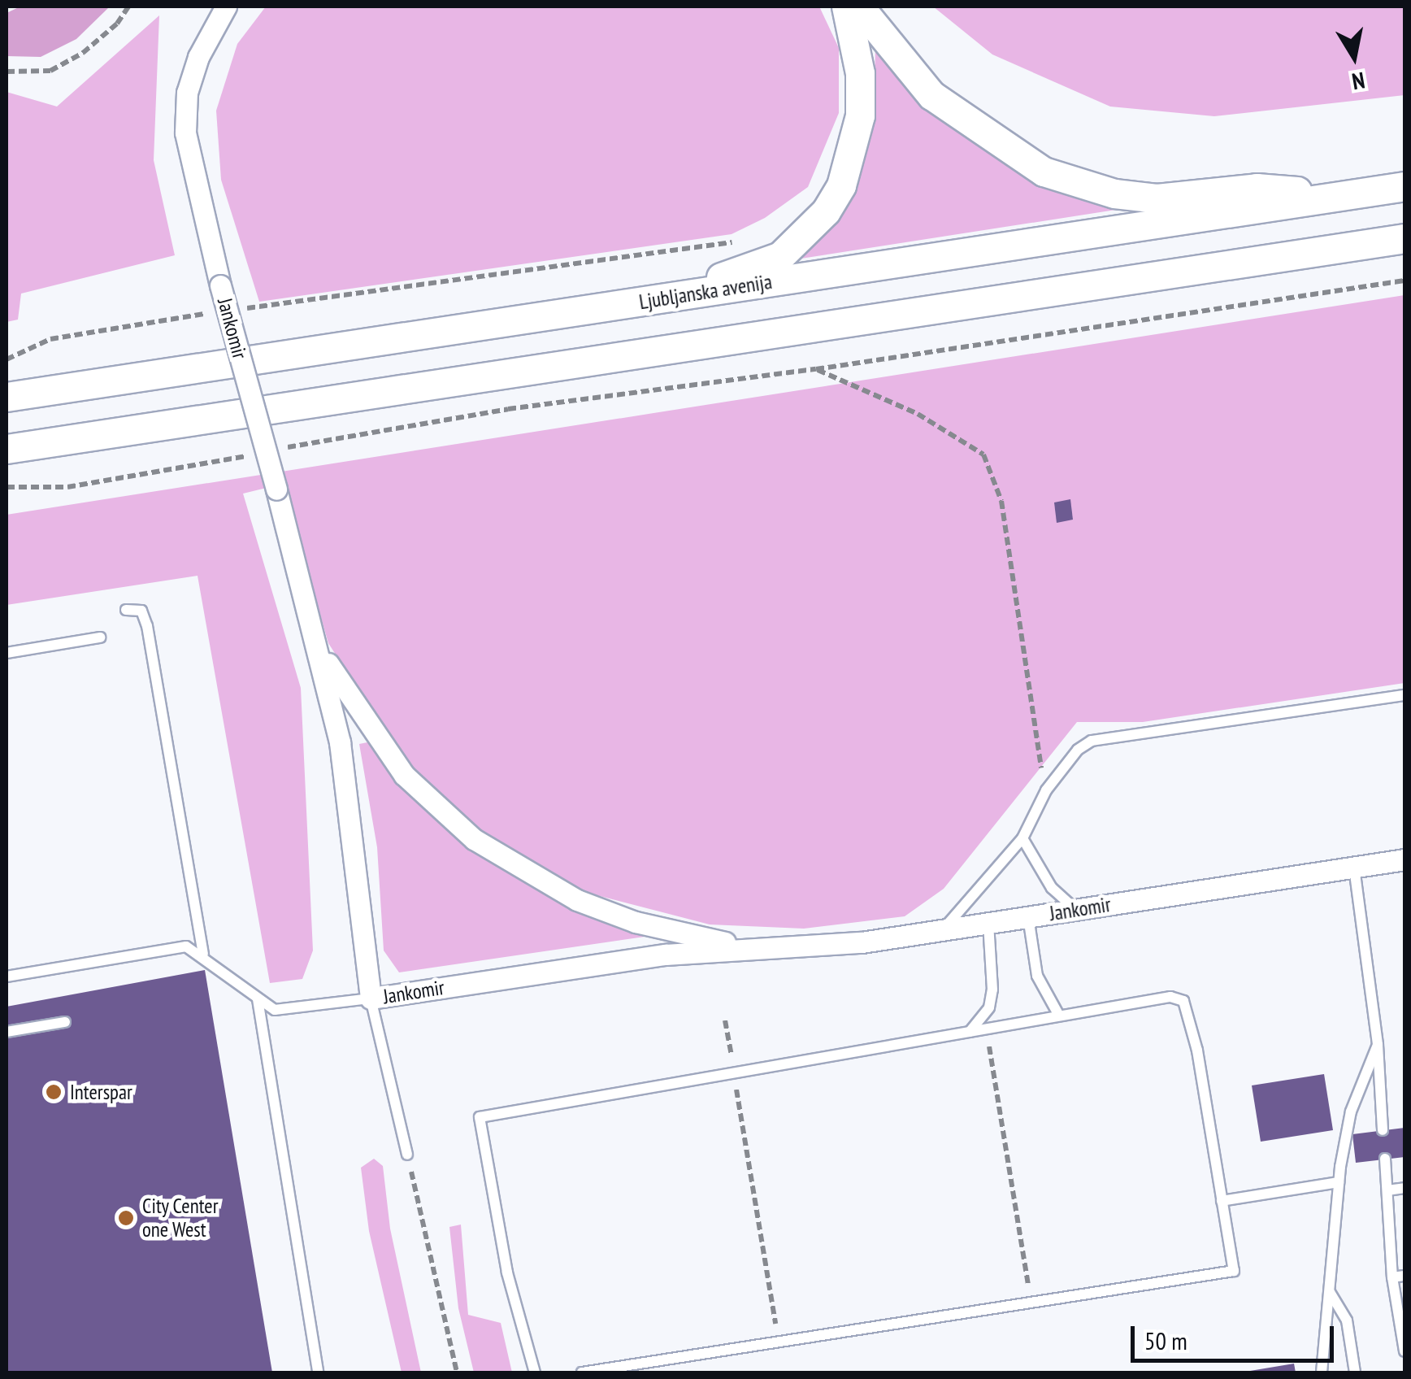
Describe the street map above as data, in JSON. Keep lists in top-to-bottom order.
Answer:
{
  "streets": {
    "main road": ["Ljubljanska avenija"],
    "street": ["Jankomir"]
  },
  "places": ["Interspar", "City Center one West"],
  "scale_bar": "50 m",
  "north": "bottom"
}
